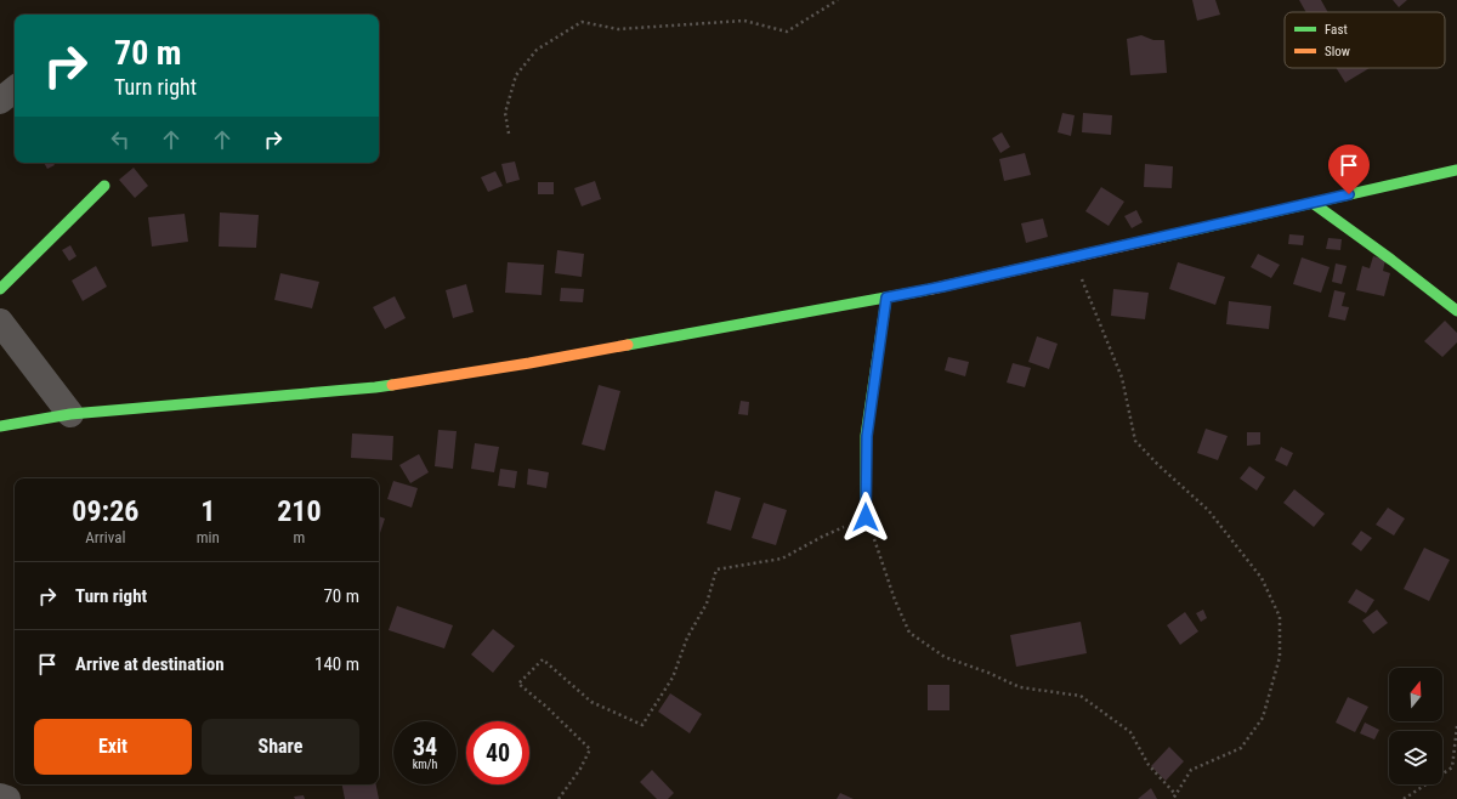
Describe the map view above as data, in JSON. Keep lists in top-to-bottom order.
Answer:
{
  "legend": ["Fast", "Slow"],
  "north": "top",
  "page": {
    "turn": ["70 m", "Turn right"],
    "eta": [
      "09:26",
      "Arrival",
      "1",
      "min",
      "210",
      "m"
    ],
    "list": [
      {
        "name": "Turn right",
        "value": "70 m"
      },
      {
        "name": "Arrive at destination",
        "value": "140 m"
      }
    ],
    "buttons": ["Exit", "Share"],
    "speed": "34 km/h",
    "limit": "40"
  }
}
